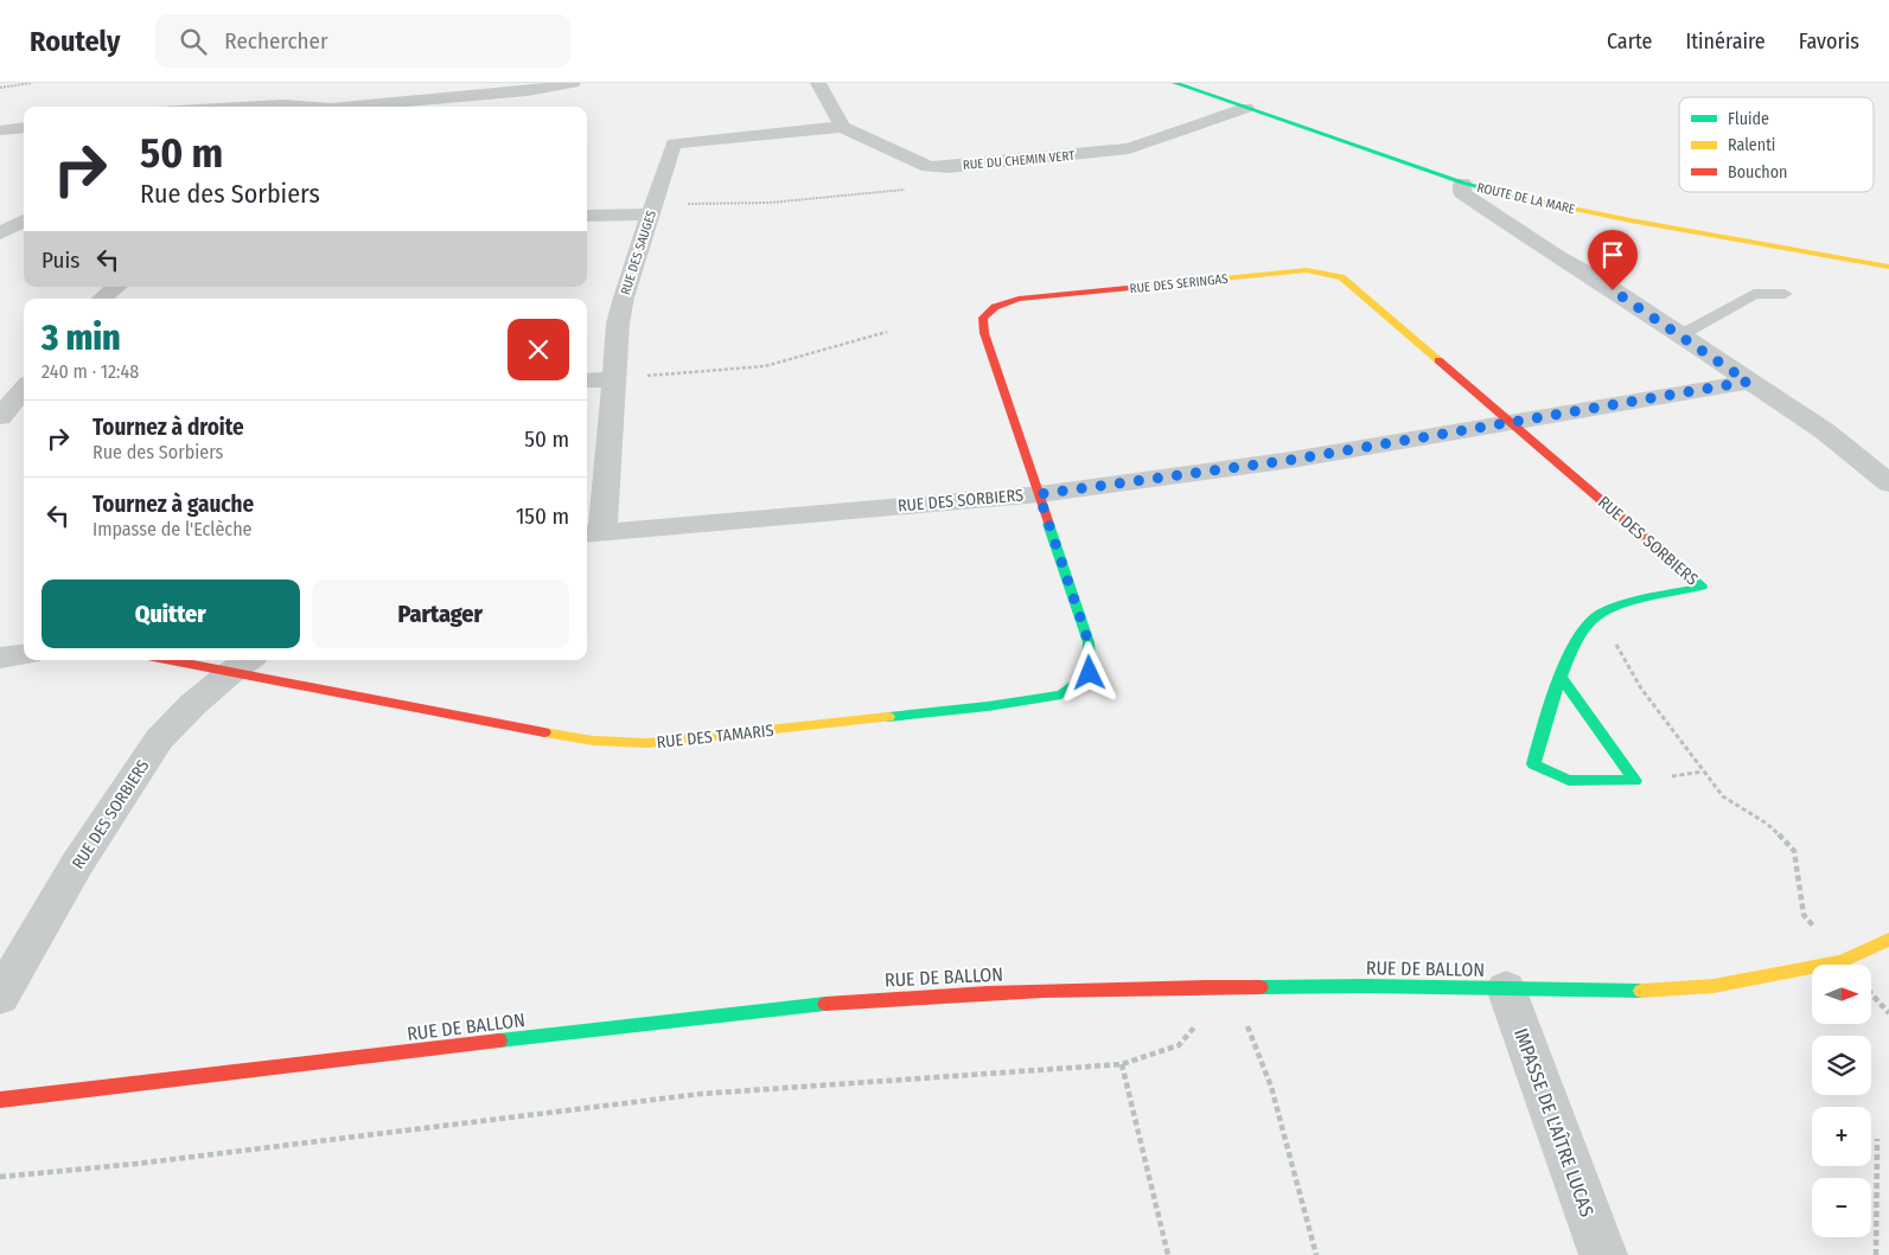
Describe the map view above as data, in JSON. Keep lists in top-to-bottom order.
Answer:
{
  "streets": {
    "street": [
      "RUE DU CHEMIN VERT",
      "ROUTE DE LA MARE",
      "RUE DES SAUGES",
      "RUE DES SERINGAS",
      "RUE DES SORBIERS",
      "RUE DES TAMARIS",
      "RUE DE BALLON",
      "IMPASSE DE L'AÎTRE LUCAS"
    ]
  },
  "crossings": [
    ["RUE DU CHEMIN VERT", "ROUTE DE LA MARE"],
    ["RUE DU CHEMIN VERT", "RUE DES SAUGES"],
    ["RUE DES SAUGES", "RUE DES SORBIERS"],
    ["RUE DES SERINGAS", "RUE DES SORBIERS"],
    ["RUE DES SERINGAS", "RUE DES TAMARIS"],
    ["RUE DES SORBIERS", "RUE DES TAMARIS"],
    ["RUE DE BALLON", "IMPASSE DE L'AÎTRE LUCAS"]
  ],
  "legend": ["Fluide", "Ralenti", "Bouchon"],
  "north": "right",
  "page": {
    "header": "Routely",
    "search": "Rechercher",
    "nav": ["Carte", "Itinéraire", "Favoris"],
    "turn": ["50 m", "Rue des Sorbiers"],
    "then": "Puis",
    "heading": ["3 min", "240 m · 12:48"],
    "list": [
      {
        "name": "Tournez à droite",
        "note": "Rue des Sorbiers",
        "value": "50 m"
      },
      {
        "name": "Tournez à gauche",
        "note": "Impasse de l'Eclèche",
        "value": "150 m"
      }
    ],
    "buttons": ["Quitter", "Partager"],
    "map_buttons": ["+", "−"]
  }
}
